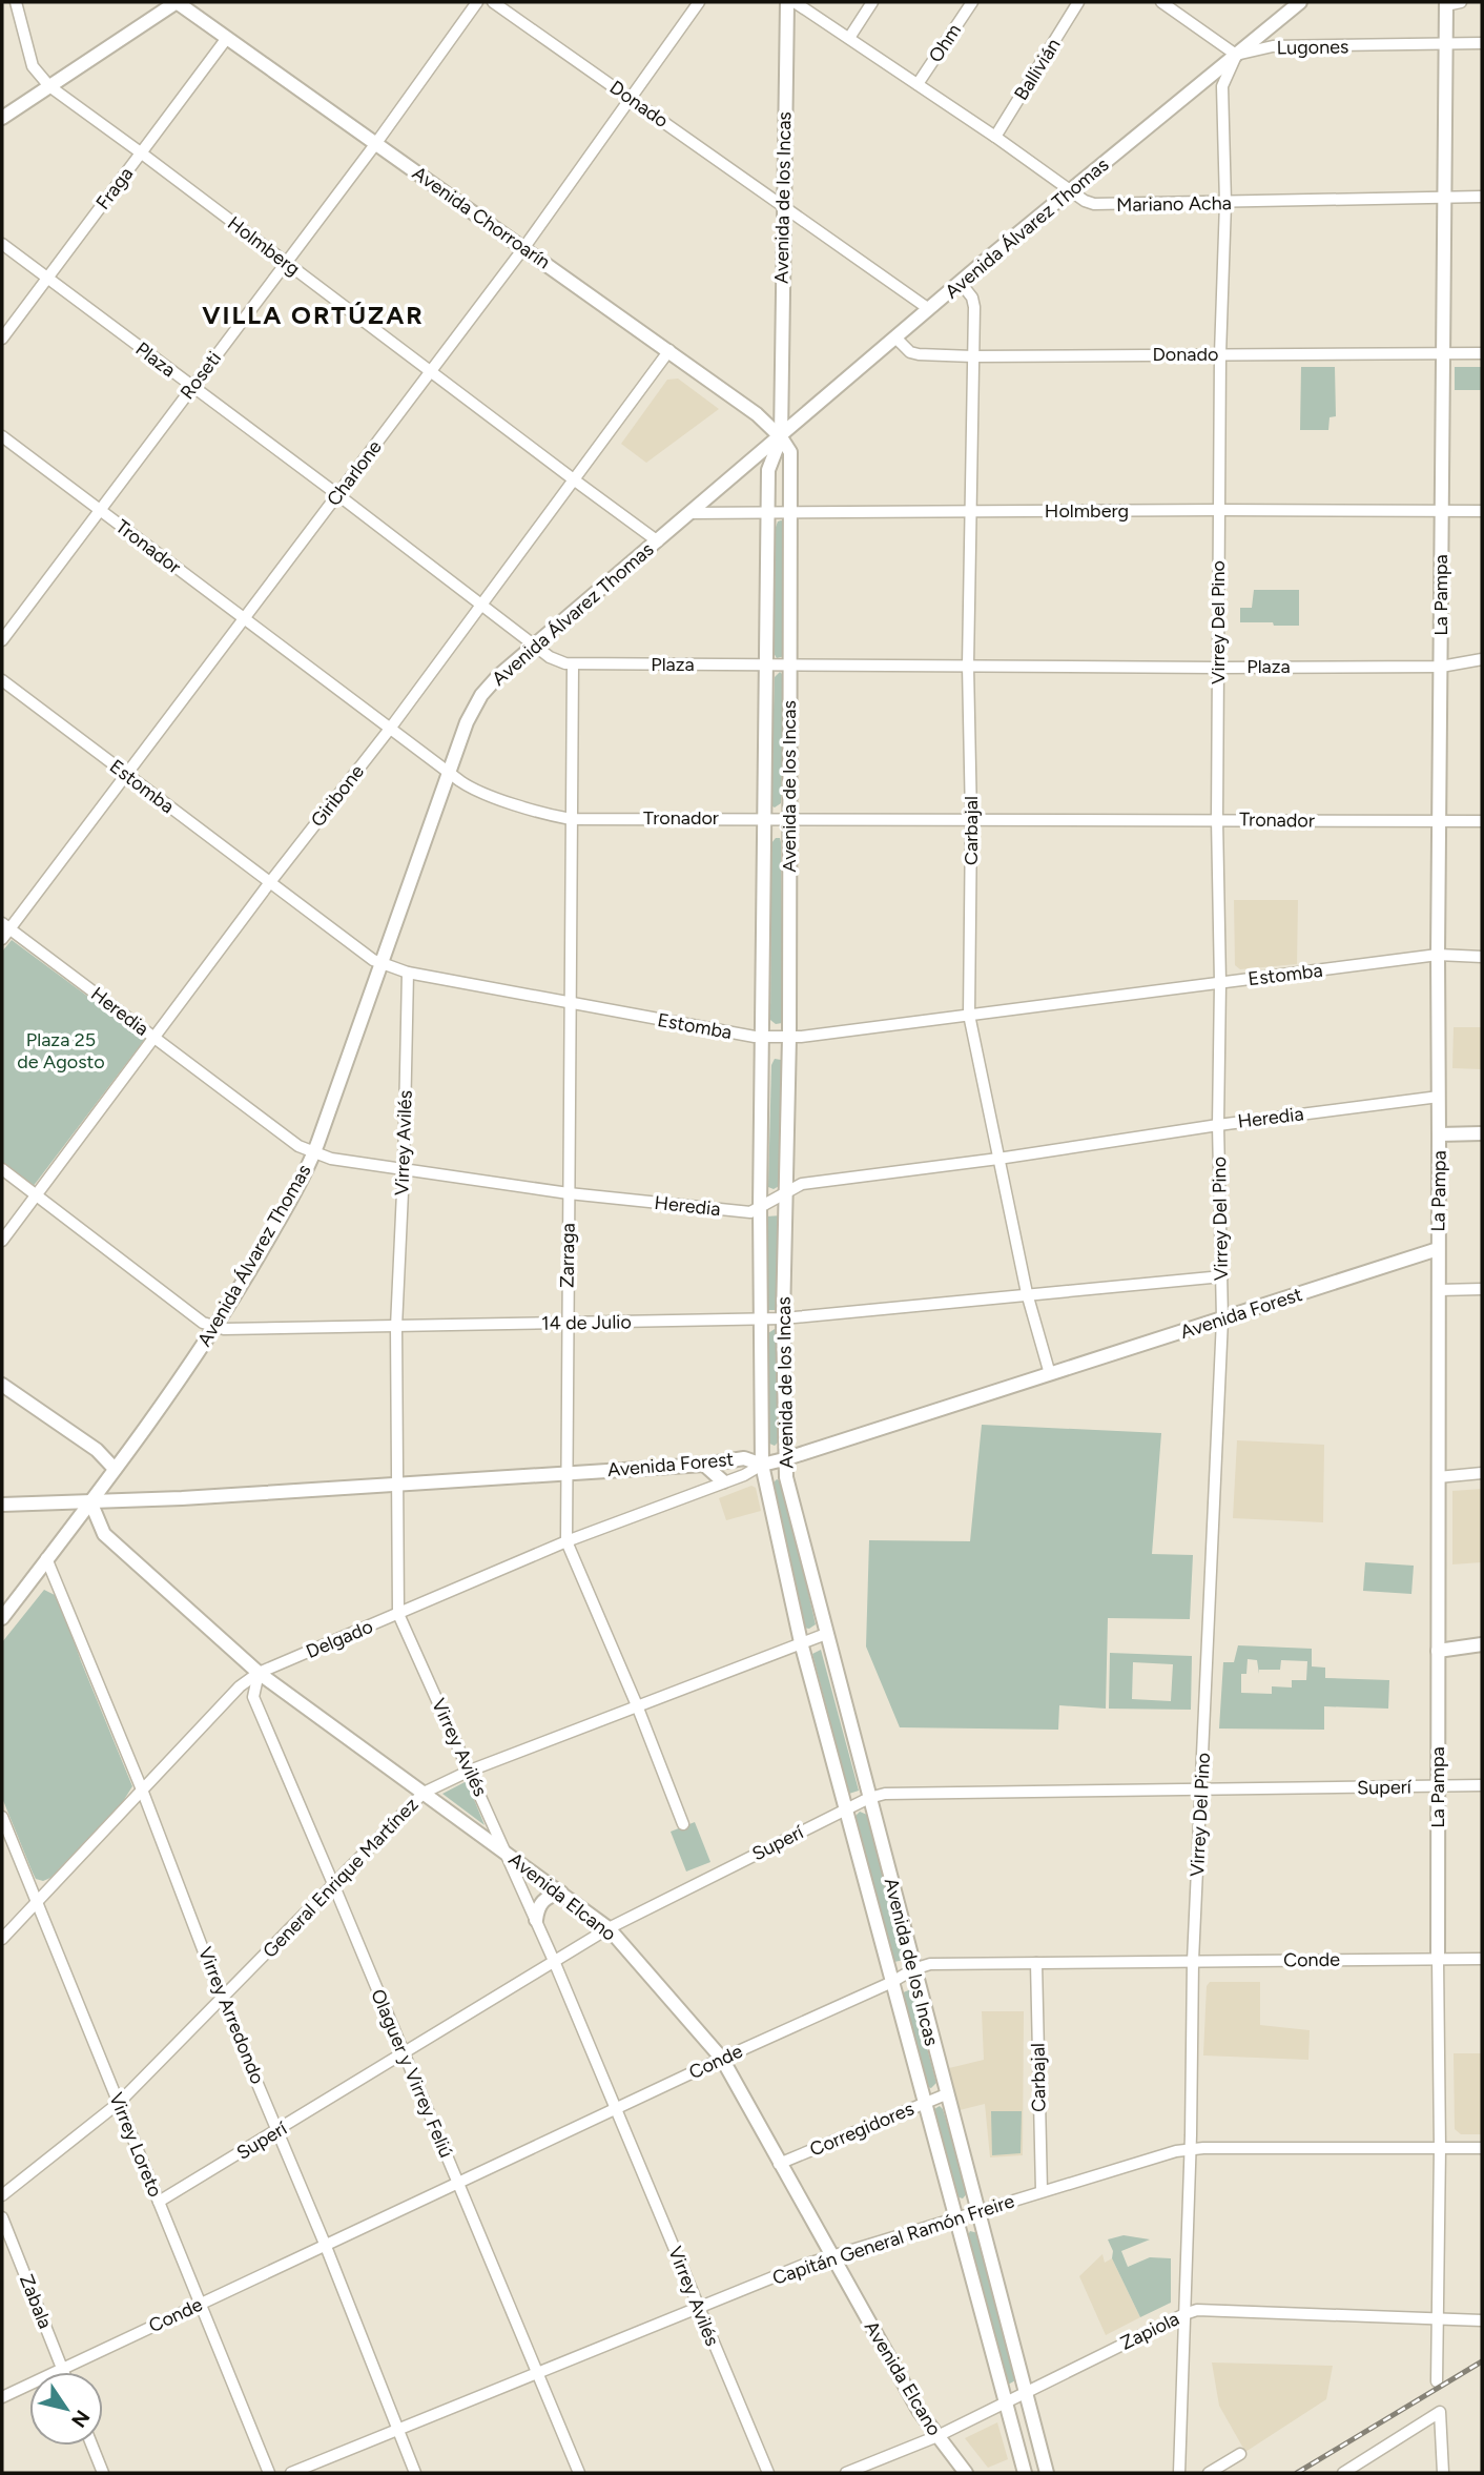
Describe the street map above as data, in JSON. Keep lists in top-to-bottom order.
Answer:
{
  "streets": {
    "main road": [
      "Avenida de los Incas",
      "Avenida Chorroarín",
      "Avenida Álvarez Thomas",
      "La Pampa",
      "Avenida Forest",
      "Avenida Elcano"
    ],
    "street": [
      "Ohm",
      "Lugones",
      "Ballivián",
      "Donado",
      "Fraga",
      "Mariano Acha",
      "Holmberg",
      "Plaza",
      "Roseti",
      "Charlone",
      "Tronador",
      "Virrey Del Pino",
      "Estomba",
      "Giribone",
      "Carbajal",
      "Heredia",
      "Virrey Avilés",
      "Zarraga",
      "14 de Julio",
      "Delgado",
      "Superí",
      "General Enrique Martínez",
      "Conde",
      "Virrey Arredondo",
      "Olaguer y Virrey Feliú",
      "Corregidores",
      "Virrey Loreto",
      "Capitán General Ramón Freire",
      "Zabala",
      "Zapiola"
    ]
  },
  "crossings": [
    ["Ohm", "Mariano Acha"],
    ["Lugones", "Avenida Álvarez Thomas"],
    ["Lugones", "La Pampa"],
    ["Lugones", "Virrey Del Pino"],
    ["Ballivián", "Mariano Acha"],
    ["Donado", "Avenida de los Incas"],
    ["Donado", "Avenida Álvarez Thomas"],
    ["Donado", "Charlone"],
    ["Donado", "La Pampa"],
    ["Donado", "Virrey Del Pino"],
    ["Donado", "Carbajal"],
    ["Fraga", "Avenida Chorroarín"],
    ["Fraga", "Holmberg"],
    ["Fraga", "Plaza"],
    ["Avenida de los Incas", "Avenida Chorroarín"],
    ["Avenida de los Incas", "Avenida Álvarez Thomas"],
    ["Avenida de los Incas", "Holmberg"],
    ["Avenida de los Incas", "Plaza"],
    ["Avenida de los Incas", "Tronador"],
    ["Avenida de los Incas", "Estomba"],
    ["Avenida de los Incas", "Heredia"],
    ["Avenida de los Incas", "Avenida Forest"],
    ["Avenida de los Incas", "14 de Julio"],
    ["Avenida de los Incas", "Delgado"],
    ["Avenida de los Incas", "Superí"],
    ["Avenida de los Incas", "General Enrique Martínez"],
    ["Avenida de los Incas", "Conde"],
    ["Avenida de los Incas", "Corregidores"],
    ["Avenida de los Incas", "Capitán General Ramón Freire"],
    ["Avenida de los Incas", "Zapiola"],
    ["Mariano Acha", "Avenida Álvarez Thomas"],
    ["Mariano Acha", "La Pampa"],
    ["Mariano Acha", "Virrey Del Pino"],
    ["Avenida Chorroarín", "Avenida Álvarez Thomas"],
    ["Avenida Chorroarín", "Roseti"],
    ["Avenida Chorroarín", "Charlone"],
    ["Avenida Chorroarín", "Giribone"],
    ["Avenida Álvarez Thomas", "Holmberg"],
    ["Avenida Álvarez Thomas", "Plaza"],
    ["Avenida Álvarez Thomas", "Tronador"],
    ["Avenida Álvarez Thomas", "Virrey Del Pino"],
    ["Avenida Álvarez Thomas", "Estomba"],
    ["Avenida Álvarez Thomas", "Carbajal"],
    ["Avenida Álvarez Thomas", "Heredia"],
    ["Avenida Álvarez Thomas", "Avenida Forest"],
    ["Avenida Álvarez Thomas", "14 de Julio"],
    ["Avenida Álvarez Thomas", "Avenida Elcano"],
    ["Avenida Álvarez Thomas", "Virrey Arredondo"],
    ["Holmberg", "Roseti"],
    ["Holmberg", "Charlone"],
    ["Holmberg", "La Pampa"],
    ["Holmberg", "Virrey Del Pino"],
    ["Holmberg", "Giribone"],
    ["Holmberg", "Carbajal"],
    ["Plaza", "Roseti"],
    ["Plaza", "Charlone"],
    ["Plaza", "La Pampa"],
    ["Plaza", "Virrey Del Pino"],
    ["Plaza", "Giribone"],
    ["Plaza", "Carbajal"],
    ["Plaza", "Zarraga"],
    ["Roseti", "Tronador"],
    ["Charlone", "Tronador"],
    ["Charlone", "Estomba"],
    ["Charlone", "Heredia"],
    ["Tronador", "La Pampa"],
    ["Tronador", "Virrey Del Pino"],
    ["Tronador", "Giribone"],
    ["Tronador", "Carbajal"],
    ["Tronador", "Zarraga"],
    ["La Pampa", "Estomba"],
    ["La Pampa", "Heredia"],
    ["La Pampa", "Avenida Forest"],
    ["La Pampa", "Superí"],
    ["La Pampa", "Conde"],
    ["La Pampa", "Capitán General Ramón Freire"],
    ["La Pampa", "Zapiola"],
    ["Virrey Del Pino", "Estomba"],
    ["Virrey Del Pino", "Heredia"],
    ["Virrey Del Pino", "Avenida Forest"],
    ["Virrey Del Pino", "14 de Julio"],
    ["Virrey Del Pino", "Superí"],
    ["Virrey Del Pino", "Conde"],
    ["Virrey Del Pino", "Capitán General Ramón Freire"],
    ["Virrey Del Pino", "Zapiola"],
    ["Estomba", "Giribone"],
    ["Estomba", "Carbajal"],
    ["Estomba", "Virrey Avilés"],
    ["Estomba", "Zarraga"],
    ["Giribone", "Heredia"],
    ["Carbajal", "Heredia"],
    ["Carbajal", "Avenida Forest"],
    ["Carbajal", "14 de Julio"],
    ["Carbajal", "Conde"],
    ["Carbajal", "Capitán General Ramón Freire"],
    ["Heredia", "Virrey Avilés"],
    ["Heredia", "Zarraga"],
    ["Virrey Avilés", "Avenida Forest"],
    ["Virrey Avilés", "14 de Julio"],
    ["Virrey Avilés", "Delgado"],
    ["Virrey Avilés", "Superí"],
    ["Virrey Avilés", "General Enrique Martínez"],
    ["Virrey Avilés", "Avenida Elcano"],
    ["Virrey Avilés", "Conde"],
    ["Virrey Avilés", "Capitán General Ramón Freire"],
    ["Zarraga", "Avenida Forest"],
    ["Zarraga", "14 de Julio"],
    ["Zarraga", "Delgado"],
    ["Zarraga", "General Enrique Martínez"],
    ["Avenida Forest", "Delgado"],
    ["Avenida Forest", "Avenida Elcano"],
    ["Delgado", "Avenida Elcano"],
    ["Delgado", "Virrey Arredondo"],
    ["Delgado", "Olaguer y Virrey Feliú"],
    ["Delgado", "Virrey Loreto"],
    ["Superí", "Avenida Elcano"],
    ["Superí", "Virrey Arredondo"],
    ["Superí", "Olaguer y Virrey Feliú"],
    ["Superí", "Virrey Loreto"],
    ["General Enrique Martínez", "Avenida Elcano"],
    ["General Enrique Martínez", "Virrey Arredondo"],
    ["General Enrique Martínez", "Olaguer y Virrey Feliú"],
    ["General Enrique Martínez", "Virrey Loreto"],
    ["Avenida Elcano", "Conde"],
    ["Avenida Elcano", "Olaguer y Virrey Feliú"],
    ["Avenida Elcano", "Corregidores"],
    ["Avenida Elcano", "Capitán General Ramón Freire"],
    ["Avenida Elcano", "Zapiola"],
    ["Conde", "Virrey Arredondo"],
    ["Conde", "Olaguer y Virrey Feliú"],
    ["Conde", "Virrey Loreto"],
    ["Conde", "Zabala"],
    ["Virrey Arredondo", "Capitán General Ramón Freire"],
    ["Olaguer y Virrey Feliú", "Capitán General Ramón Freire"]
  ],
  "districts": ["VILLA ORTÚZAR"],
  "parks": ["Plaza 25 de Agosto"],
  "north": "bottom right"
}
